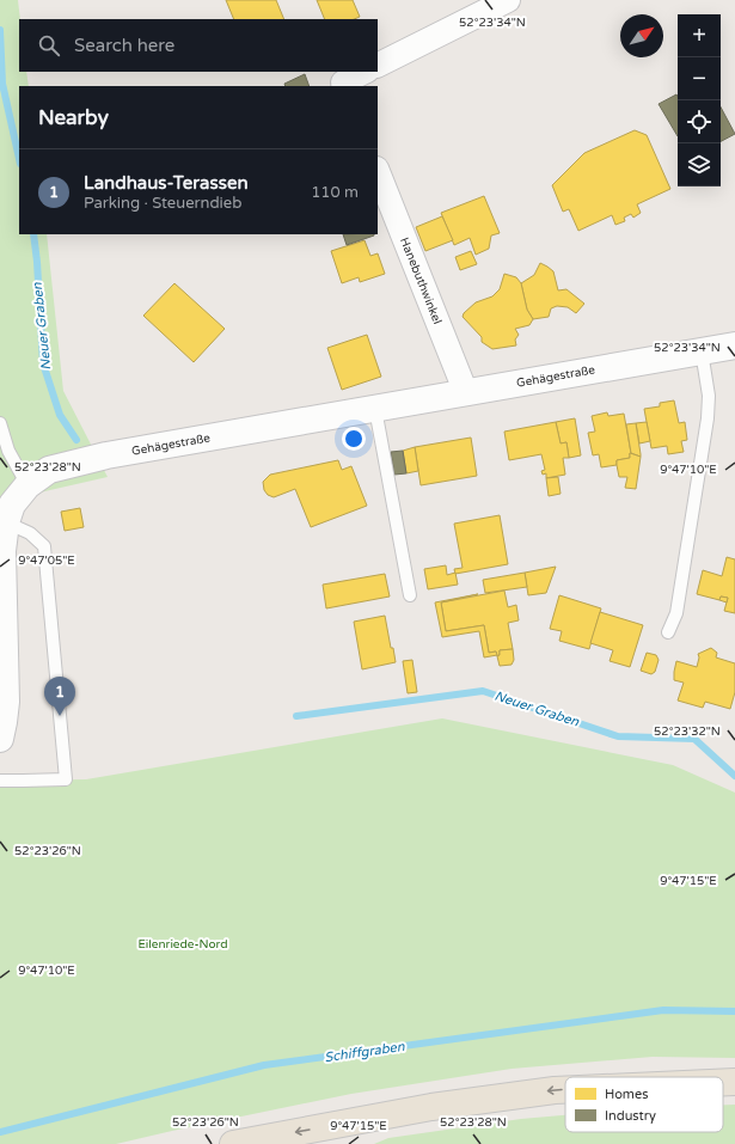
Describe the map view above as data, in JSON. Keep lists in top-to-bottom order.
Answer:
{
  "streets": {
    "street": ["Hanebuthwinkel", "Gehägestraße"]
  },
  "crossings": [
    ["Hanebuthwinkel", "Gehägestraße"]
  ],
  "water": ["Neuer Graben", "Schiffgraben"],
  "parks": ["Eilenriede-Nord"],
  "legend": ["Homes", "Industry"],
  "north": "top right",
  "page": {
    "map_buttons": ["+", "−"],
    "search": "Search here",
    "heading": "Nearby",
    "list": [
      {
        "mark": "1",
        "name": "Landhaus-Terassen",
        "note": "Parking · Steuerndieb",
        "value": "110 m"
      }
    ],
    "pins": "1"
  },
  "coordinates": [
    "52°23'34\"N",
    "52°23'28\"N",
    "9°47'10\"E",
    "9°47'05\"E",
    "52°23'32\"N",
    "52°23'26\"N",
    "9°47'15\"E"
  ]
}
